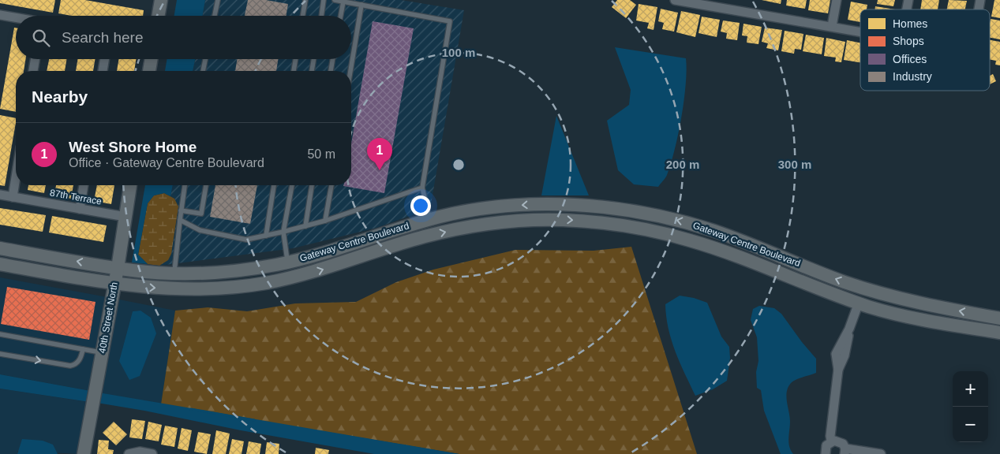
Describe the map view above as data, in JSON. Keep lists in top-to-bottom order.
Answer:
{
  "streets": {
    "street": ["87th Terrace", "Gateway Centre Boulevard", "40th Street North"]
  },
  "crossings": [
    ["87th Terrace", "40th Street North"],
    ["Gateway Centre Boulevard", "40th Street North"]
  ],
  "legend": [
    "Homes",
    "Shops",
    "Offices",
    "Industry"
  ],
  "page": {
    "search": "Search here",
    "heading": "Nearby",
    "list": [
      {
        "mark": "1",
        "name": "West Shore Home",
        "note": "Office · Gateway Centre Boulevard",
        "value": "50 m"
      }
    ],
    "pins": "1",
    "map_buttons": ["+", "−"]
  },
  "rings": ["100 m", "200 m", "300 m"]
}
